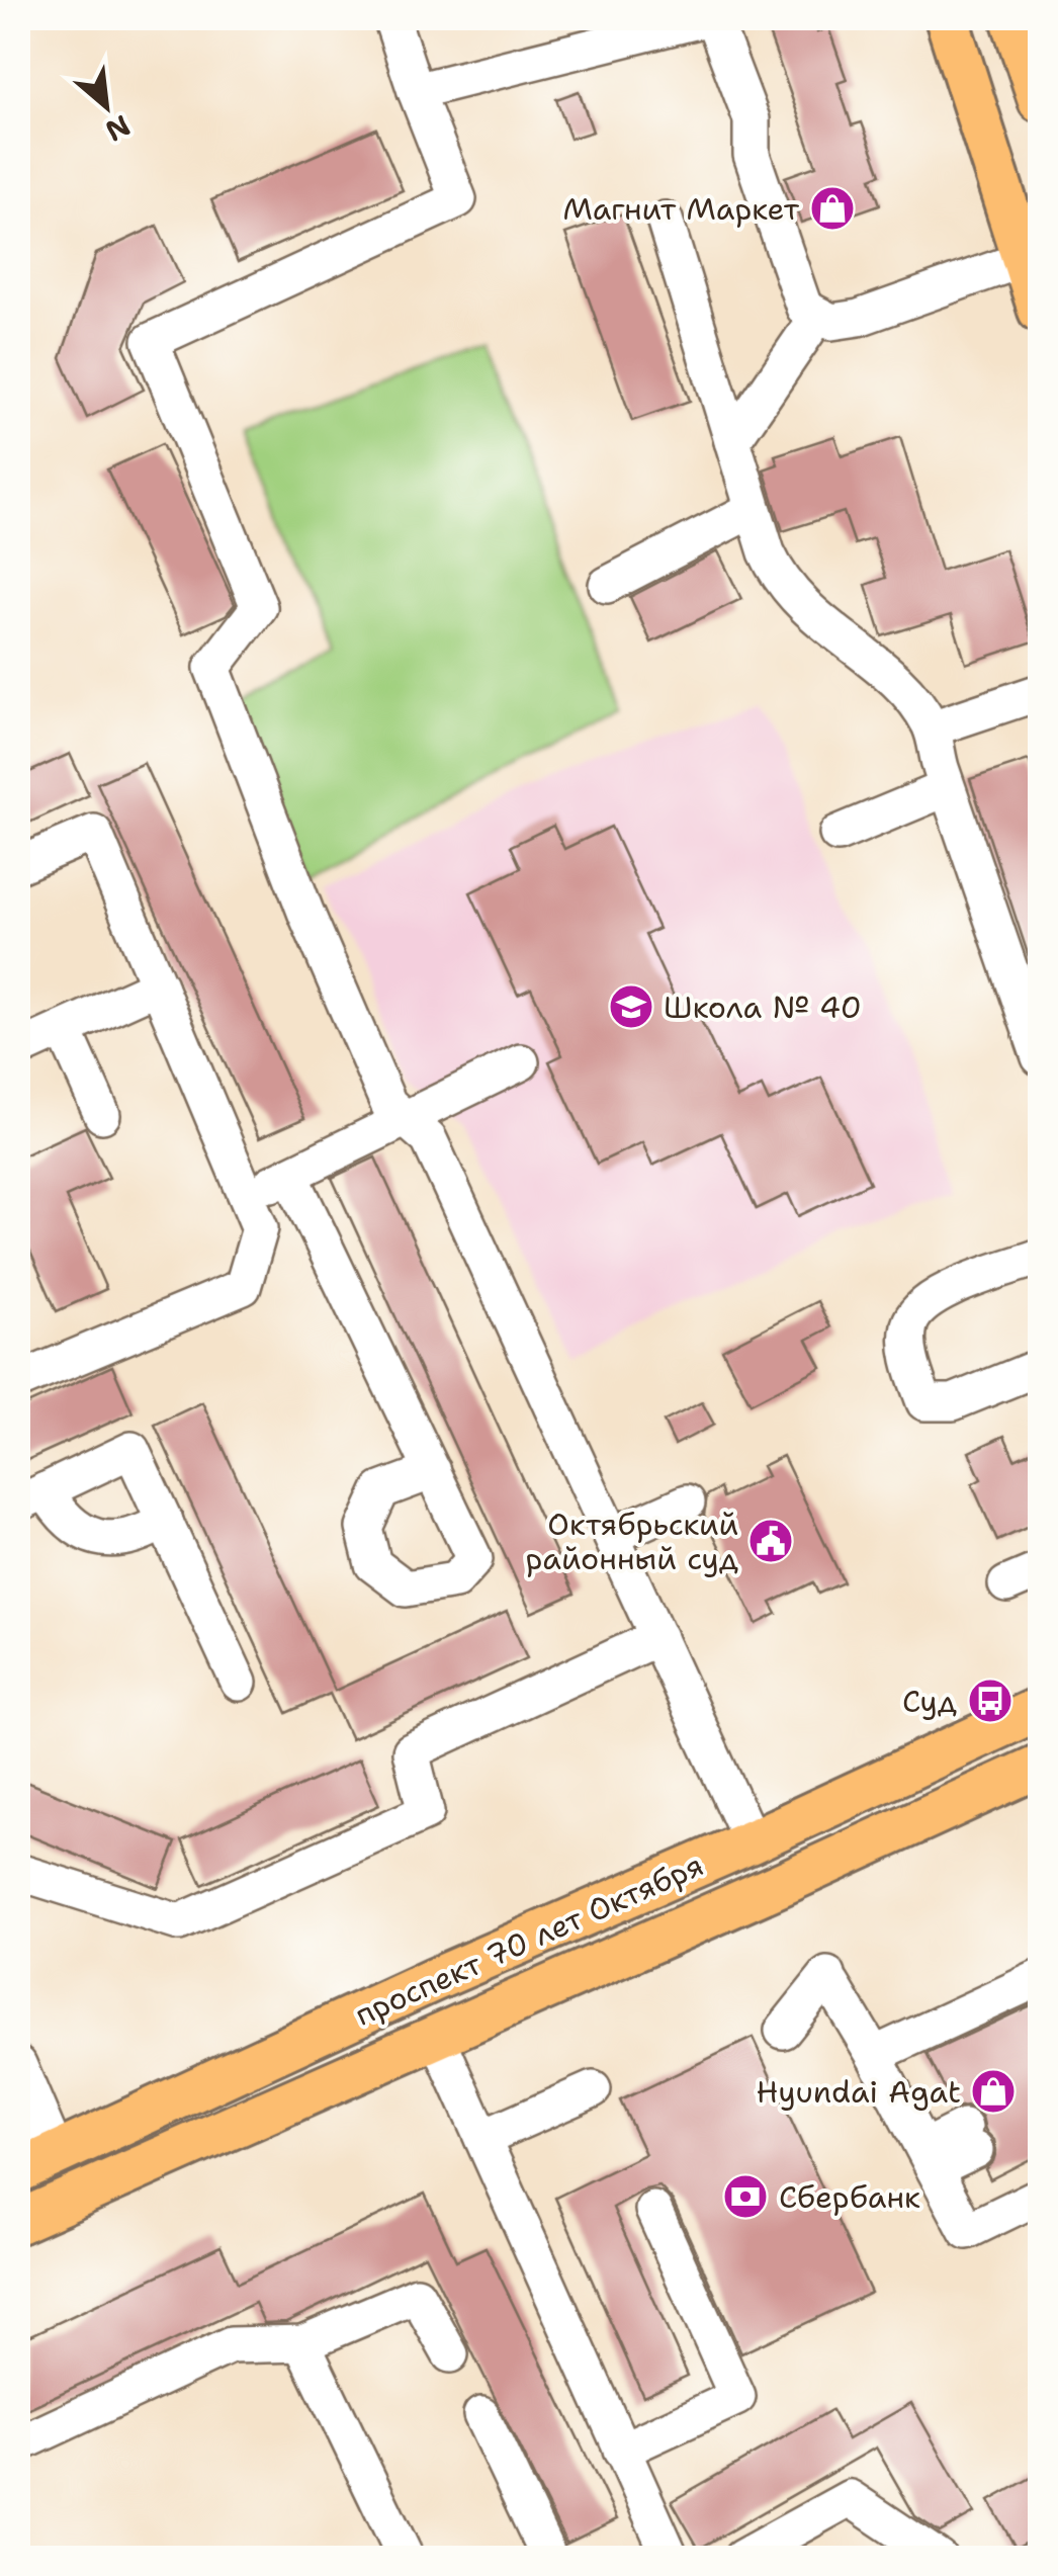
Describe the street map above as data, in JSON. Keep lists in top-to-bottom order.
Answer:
{
  "streets": {
    "main road": ["проспект 70 лет Октября"]
  },
  "places": {
    "shop": ["Магнит Маркет", "Hyundai Agat"],
    "school or university": ["Школа № 40"],
    "public building": ["Октябрьский районный суд"],
    "bus stop": ["Суд"],
    "bank": ["Сбербанк"]
  },
  "north": "bottom right"
}
